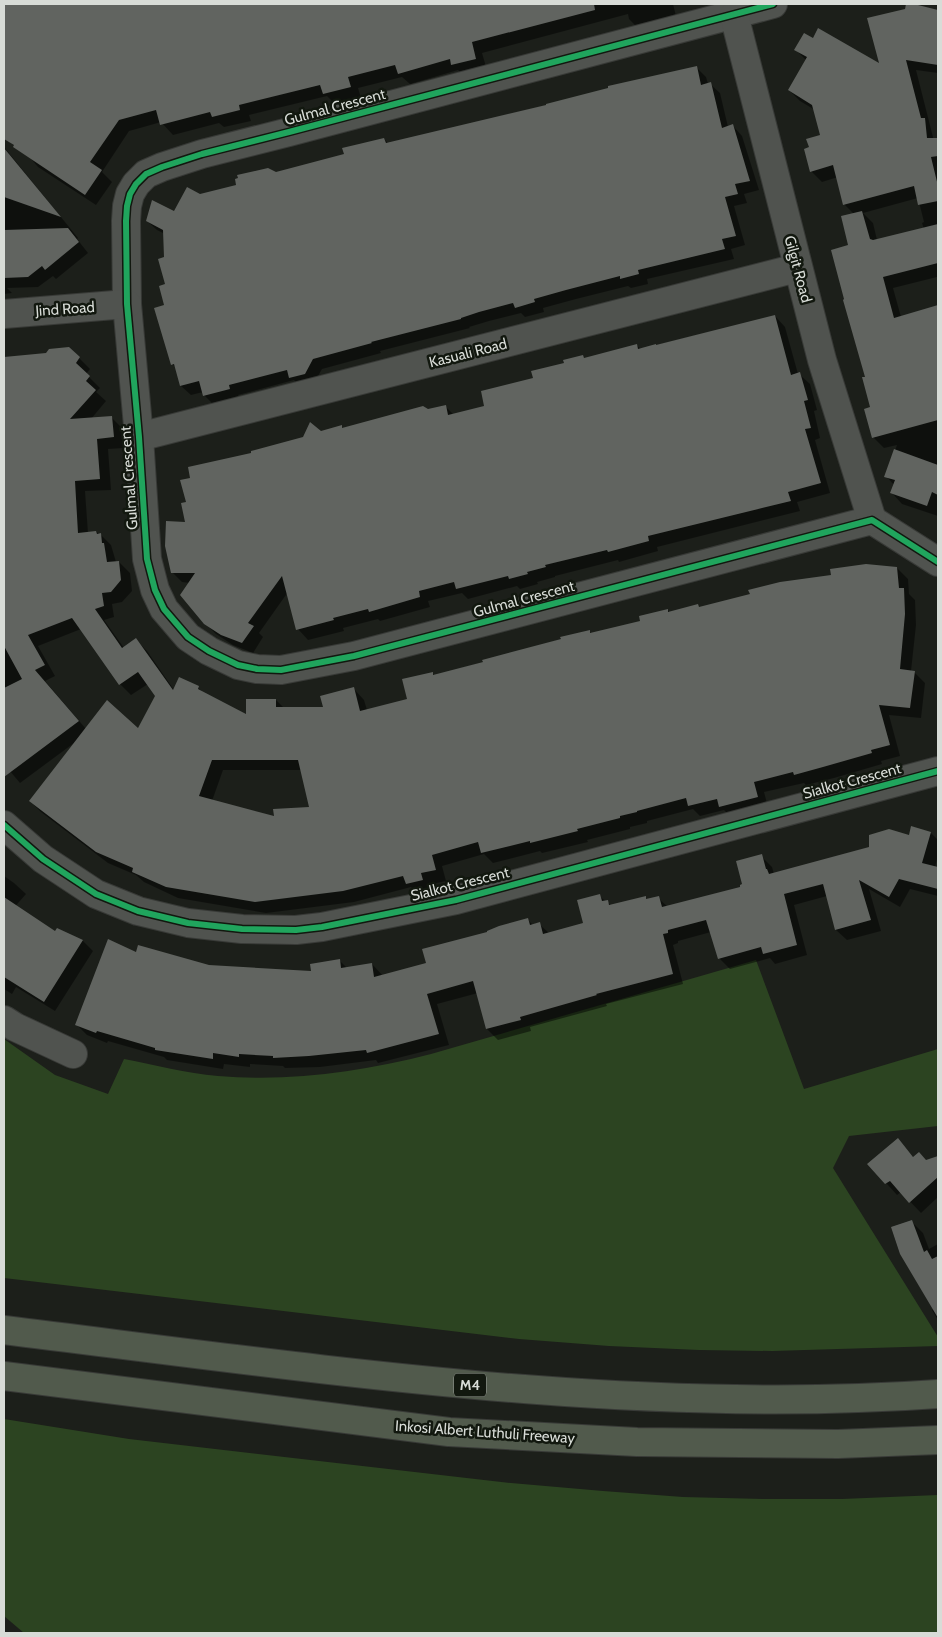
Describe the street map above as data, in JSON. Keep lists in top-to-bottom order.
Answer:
{
  "streets": {
    "highway": ["M4", "Inkosi Albert Luthuli Freeway"],
    "street": [
      "Gulmal Crescent",
      "Gilgit Road",
      "Jind Road",
      "Kasuali Road",
      "Sialkot Crescent"
    ]
  },
  "crossings": [
    ["Gulmal Crescent", "Gilgit Road"],
    ["Gulmal Crescent", "Jind Road"],
    ["Gulmal Crescent", "Kasuali Road"],
    ["Gilgit Road", "Kasuali Road"]
  ]
}
